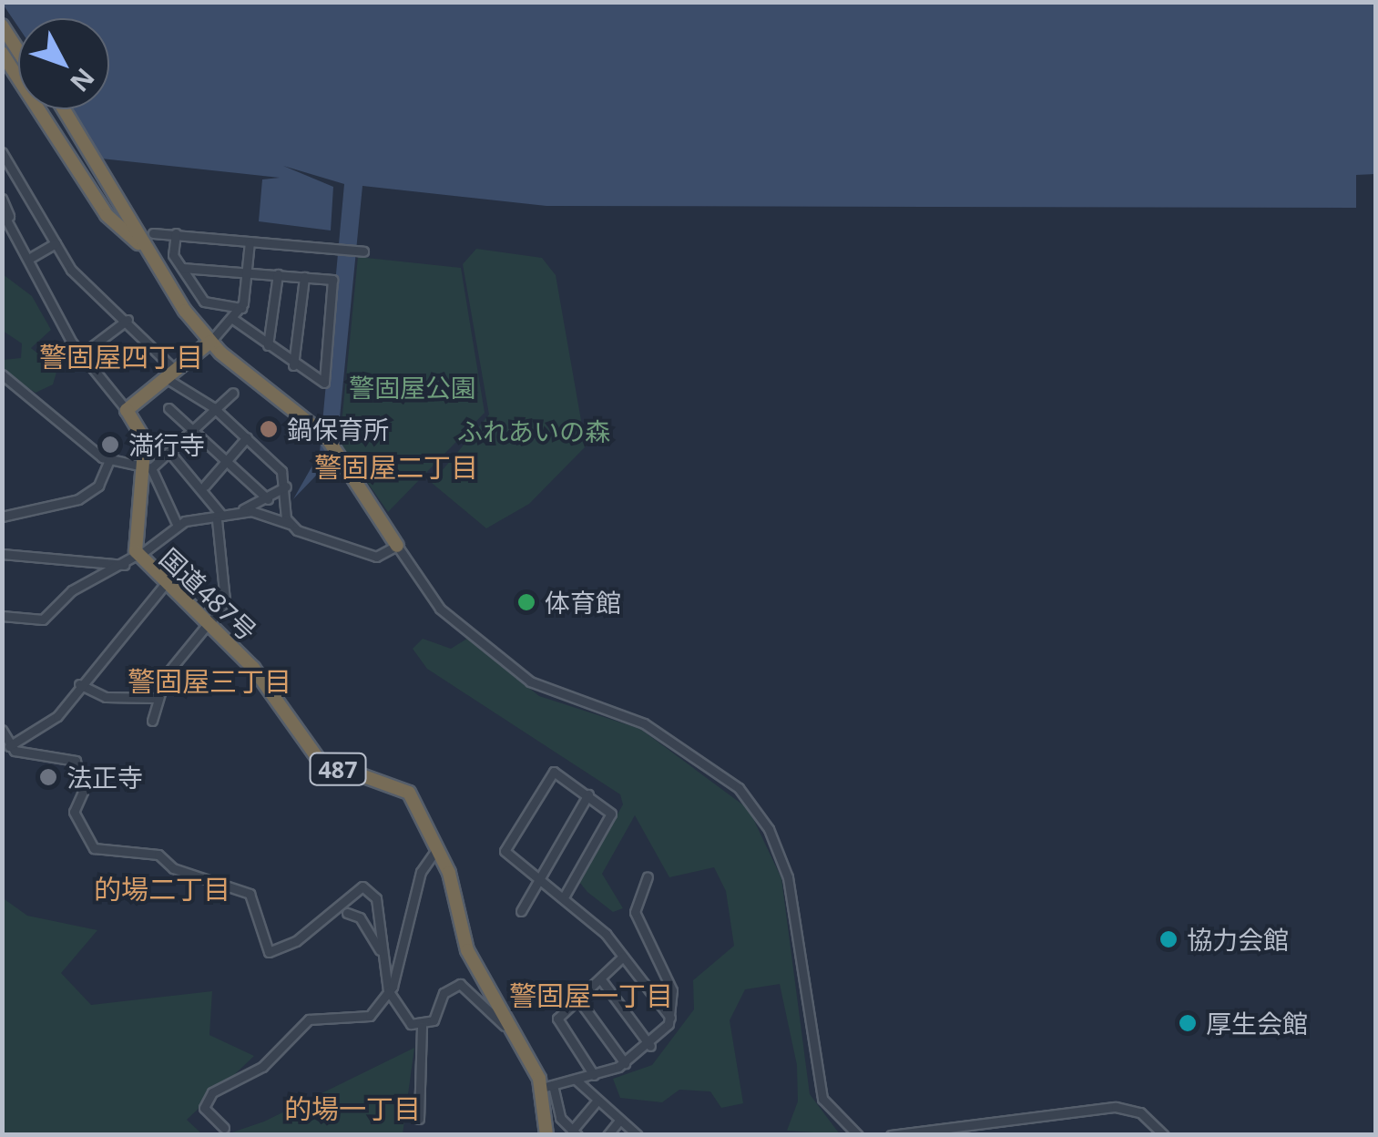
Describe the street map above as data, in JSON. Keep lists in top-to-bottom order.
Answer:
{
  "streets": {
    "highway": ["国道487号", "487"]
  },
  "districts": [
    "警固屋四丁目",
    "警固屋二丁目",
    "警固屋三丁目",
    "的場二丁目",
    "警固屋一丁目",
    "的場一丁目"
  ],
  "parks": ["警固屋公園", "ふれあいの森"],
  "places": [
    "鍋保育所",
    "満行寺",
    "体育館",
    "法正寺",
    "協力会館",
    "厚生会館"
  ],
  "north": "bottom right"
}
